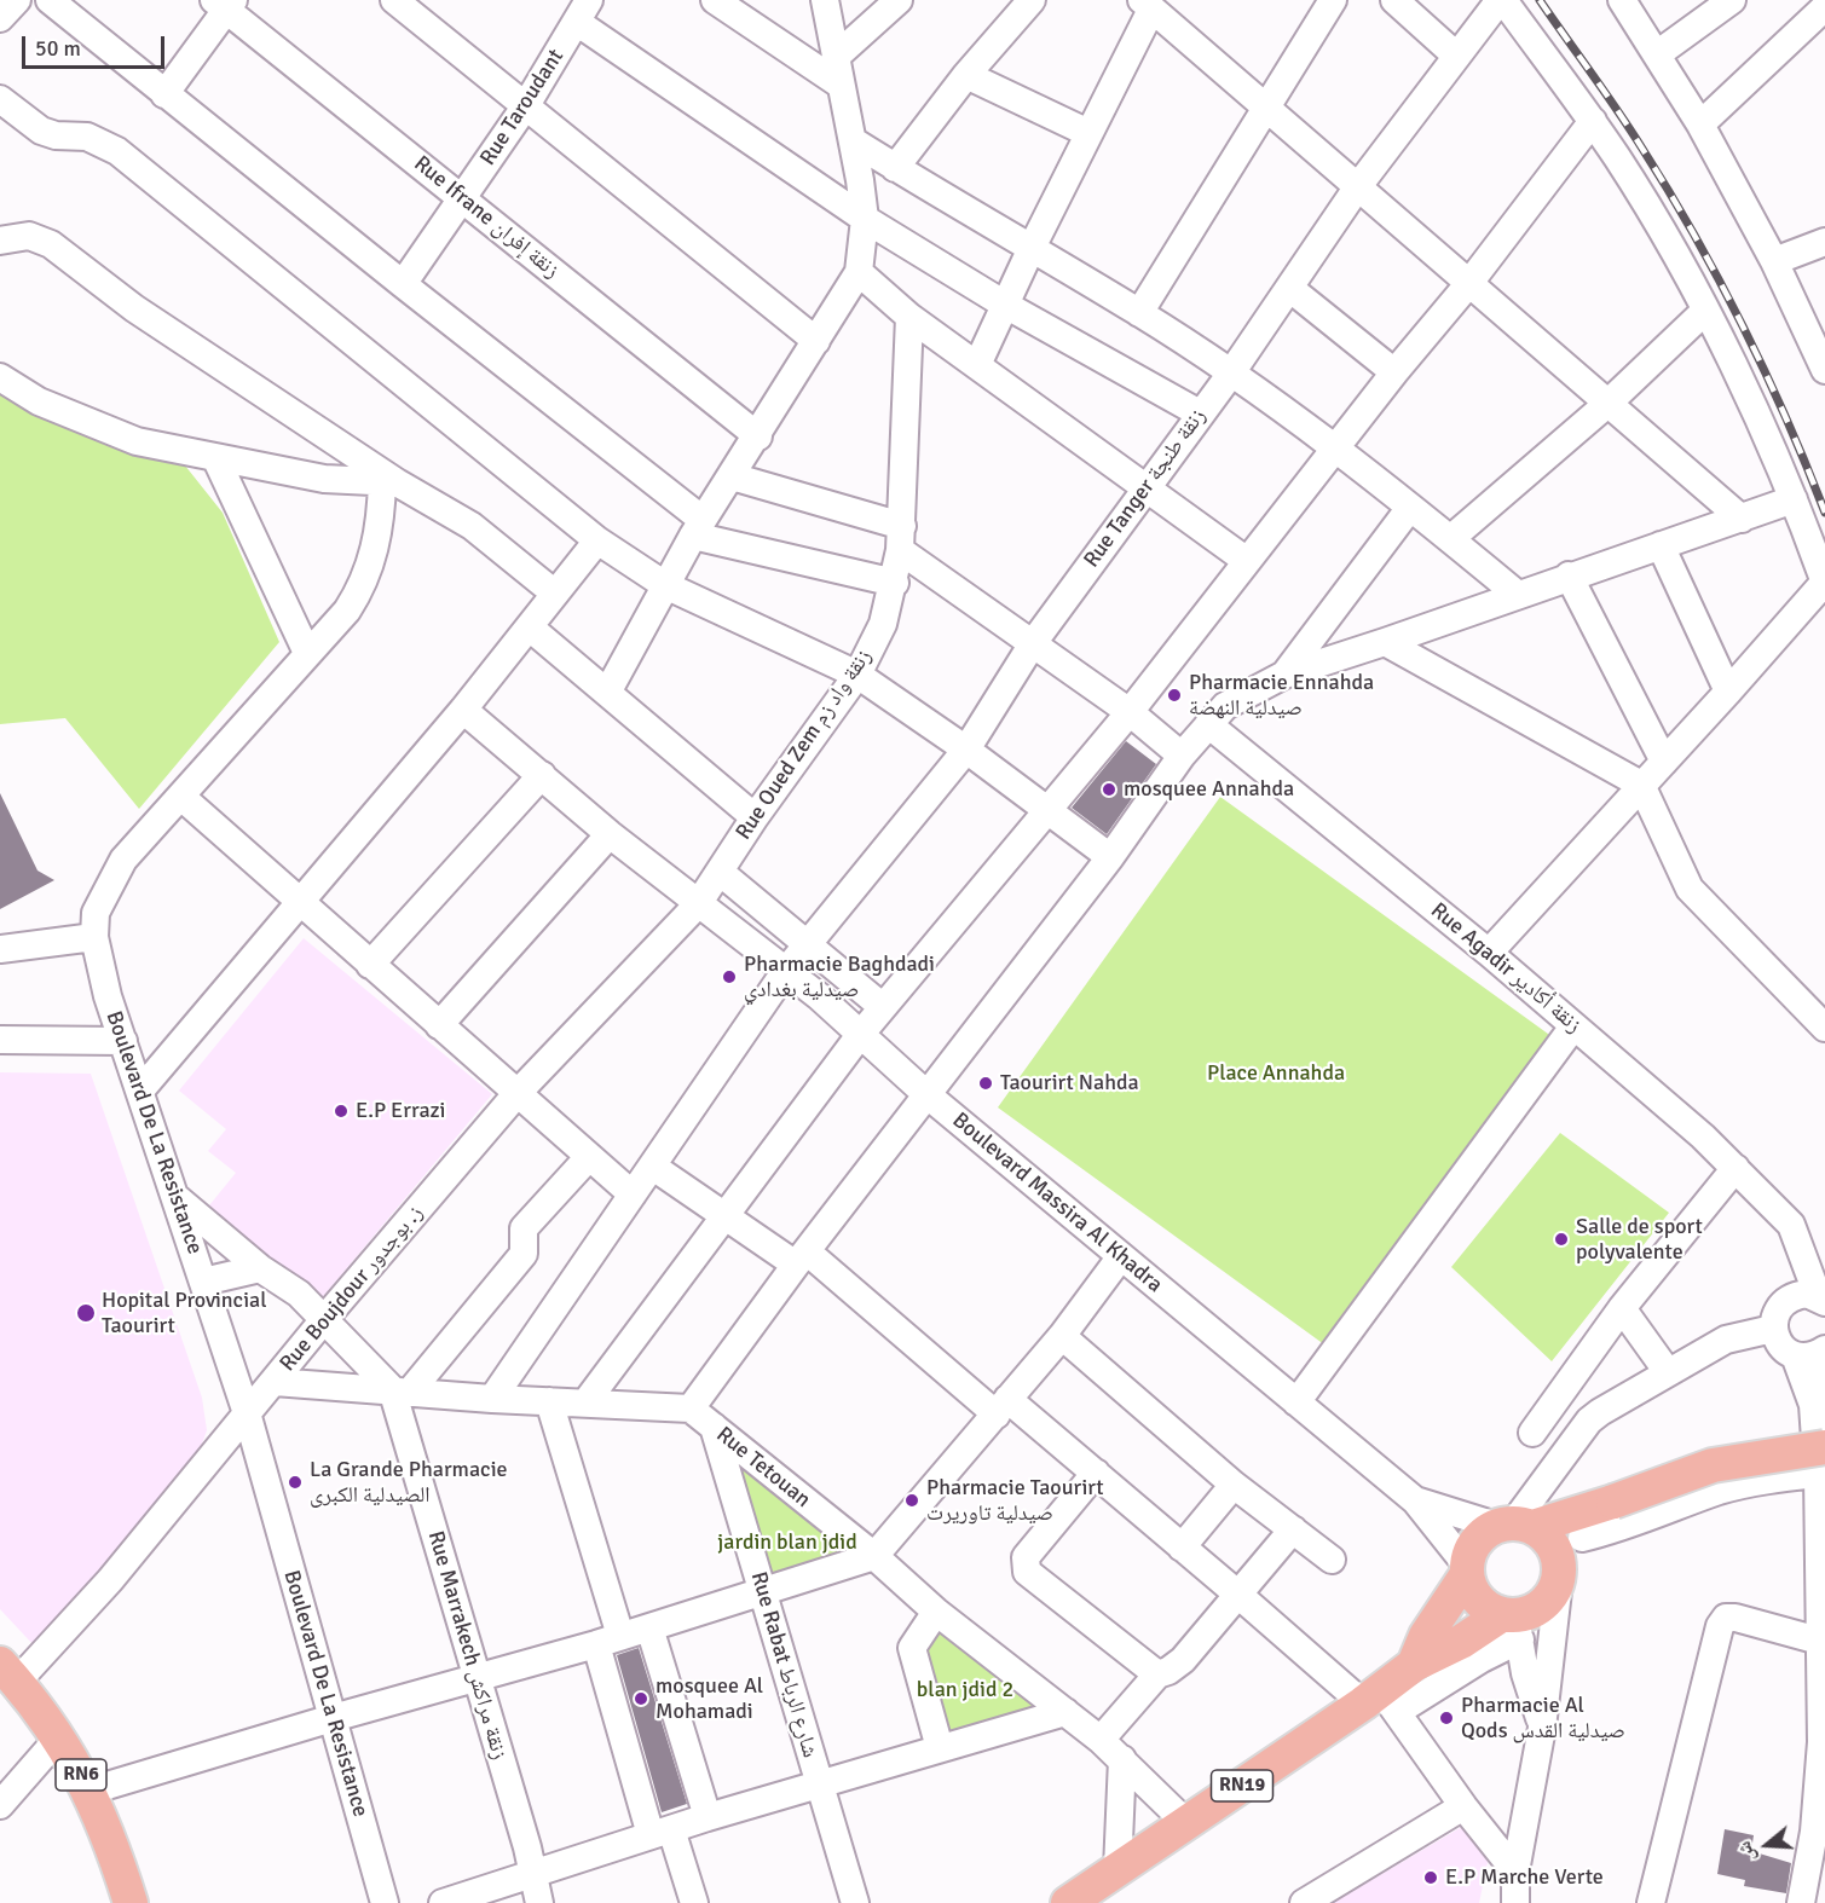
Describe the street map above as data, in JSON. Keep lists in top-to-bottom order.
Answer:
{
  "streets": {
    "main road": ["RN6", "RN19"],
    "street": [
      "Rue Taroudant",
      "Rue Ifrane زنقة إفران",
      "Rue Tanger زنقة طنجة",
      "Rue Oued Zem زنقة واد زم",
      "Rue Agadir زنقة أكادير",
      "Boulevard De La Resistance",
      "Boulevard Massira Al Khadra",
      "Rue Boujdour ز. بوجدور",
      "Rue Tetouan",
      "Rue Marrakech زنقة مراكش",
      "Rue Rabat شارع الرباط"
    ]
  },
  "crossings": [
    ["Rue Taroudant", "Rue Ifrane زنقة إفران"],
    ["Rue Tanger زنقة طنجة", "Boulevard Massira Al Khadra"],
    ["Rue Oued Zem زنقة واد زم", "Boulevard Massira Al Khadra"],
    ["Rue Oued Zem زنقة واد زم", "Rue Boujdour ز. بوجدور"],
    ["Boulevard De La Resistance", "Rue Boujdour ز. بوجدور"],
    ["Boulevard Massira Al Khadra", "Rue Boujdour ز. بوجدور"],
    ["Rue Boujdour ز. بوجدور", "RN6"],
    ["Rue Tetouan", "Rue Rabat شارع الرباط"],
    ["Rue Tetouan", "RN19"]
  ],
  "parks": ["Place Annahda", "jardin blan jdid", "blan jdid 2"],
  "places": [
    "Pharmacie Ennahda صيدلية النهضة",
    "mosquee Annahda",
    "Pharmacie Baghdadi صيدلية بغدادي",
    "Taourirt Nahda",
    "E.P Errazi",
    "Salle de sport polyvalente",
    "Hopital Provincial Taourirt",
    "La Grande Pharmacie الصيدلية الكبرى",
    "Pharmacie Taourirt صيدلية تاوريرت",
    "mosquee Al Mohamadi",
    "Pharmacie Al Qods صيدلية القدس",
    "E.P Marche Verte"
  ],
  "scale_bar": "50 m",
  "north": "left"
}
